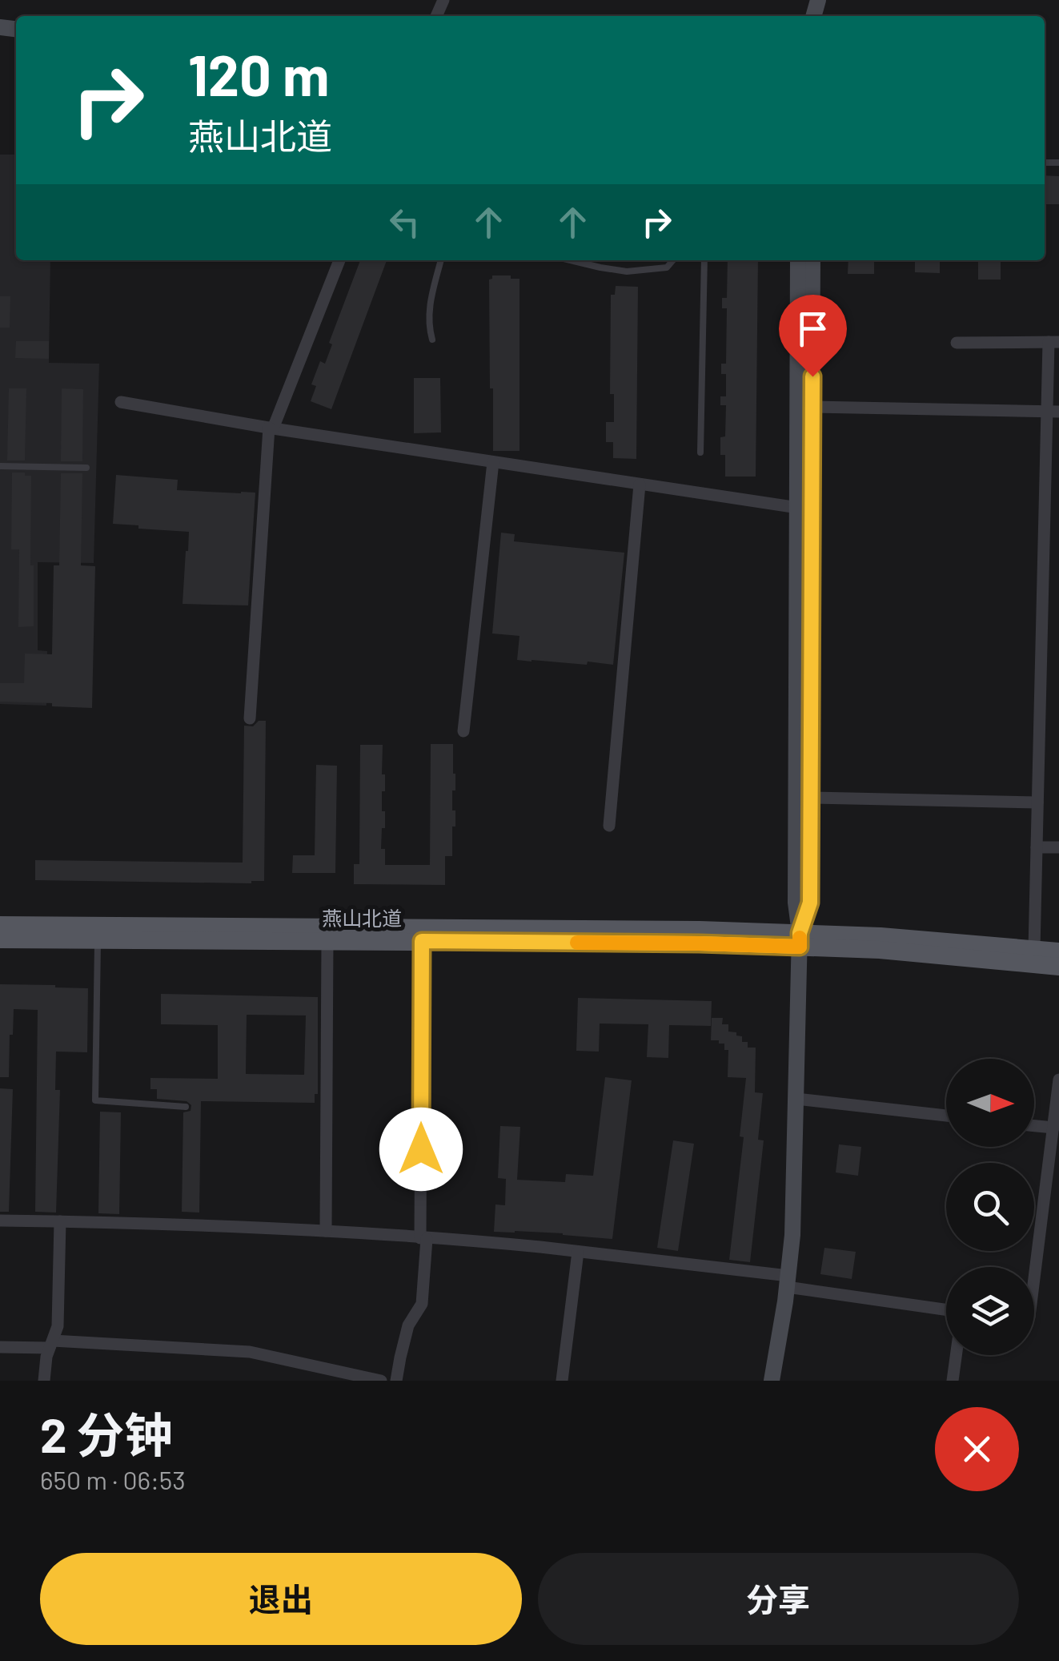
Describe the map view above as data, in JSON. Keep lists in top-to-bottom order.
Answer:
{
  "streets": {
    "main road": ["燕山北道"]
  },
  "north": "right",
  "page": {
    "turn": ["120 m", "燕山北道"],
    "heading": ["2 分钟", "650 m · 06:53"],
    "buttons": ["退出", "分享"]
  }
}
